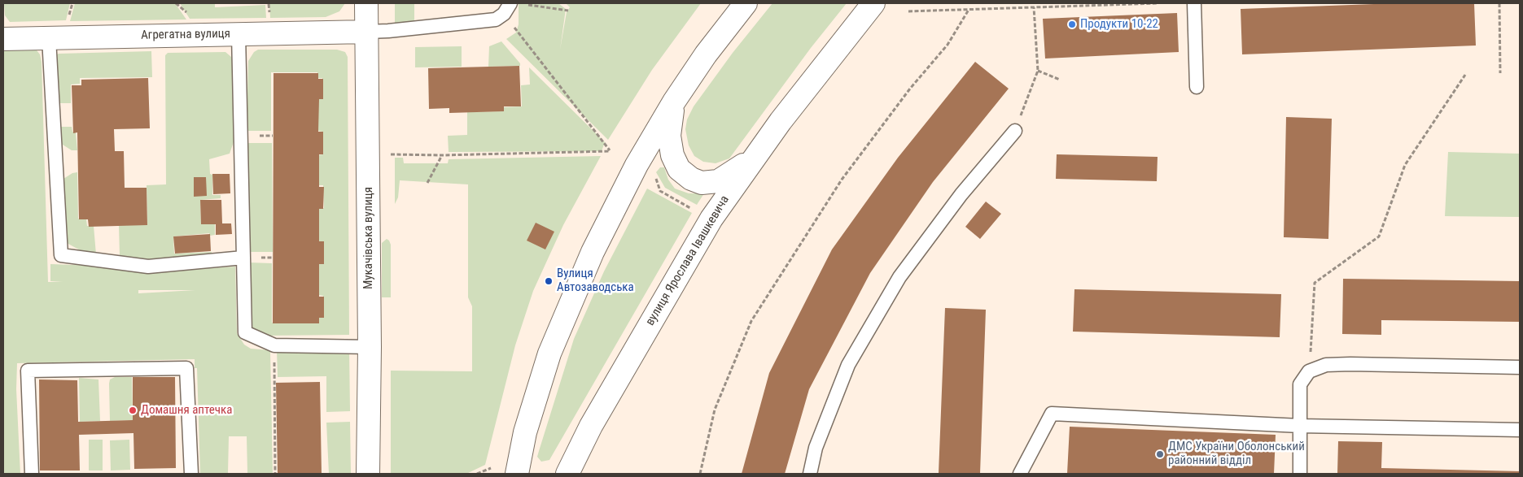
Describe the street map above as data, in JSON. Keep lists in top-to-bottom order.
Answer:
{
  "streets": {
    "main road": ["Агрегатна вулиця", "Мукачівська вулиця", "вулиця Ярослава Івашкевича"]
  },
  "crossings": [
    ["Агрегатна вулиця", "Мукачівська вулиця"]
  ],
  "places": [
    "Продукти 10-22",
    "Вулиця Автозаводська",
    "Домашня аптечка",
    "ДМС України Оболонський районний відділ"
  ]
}
